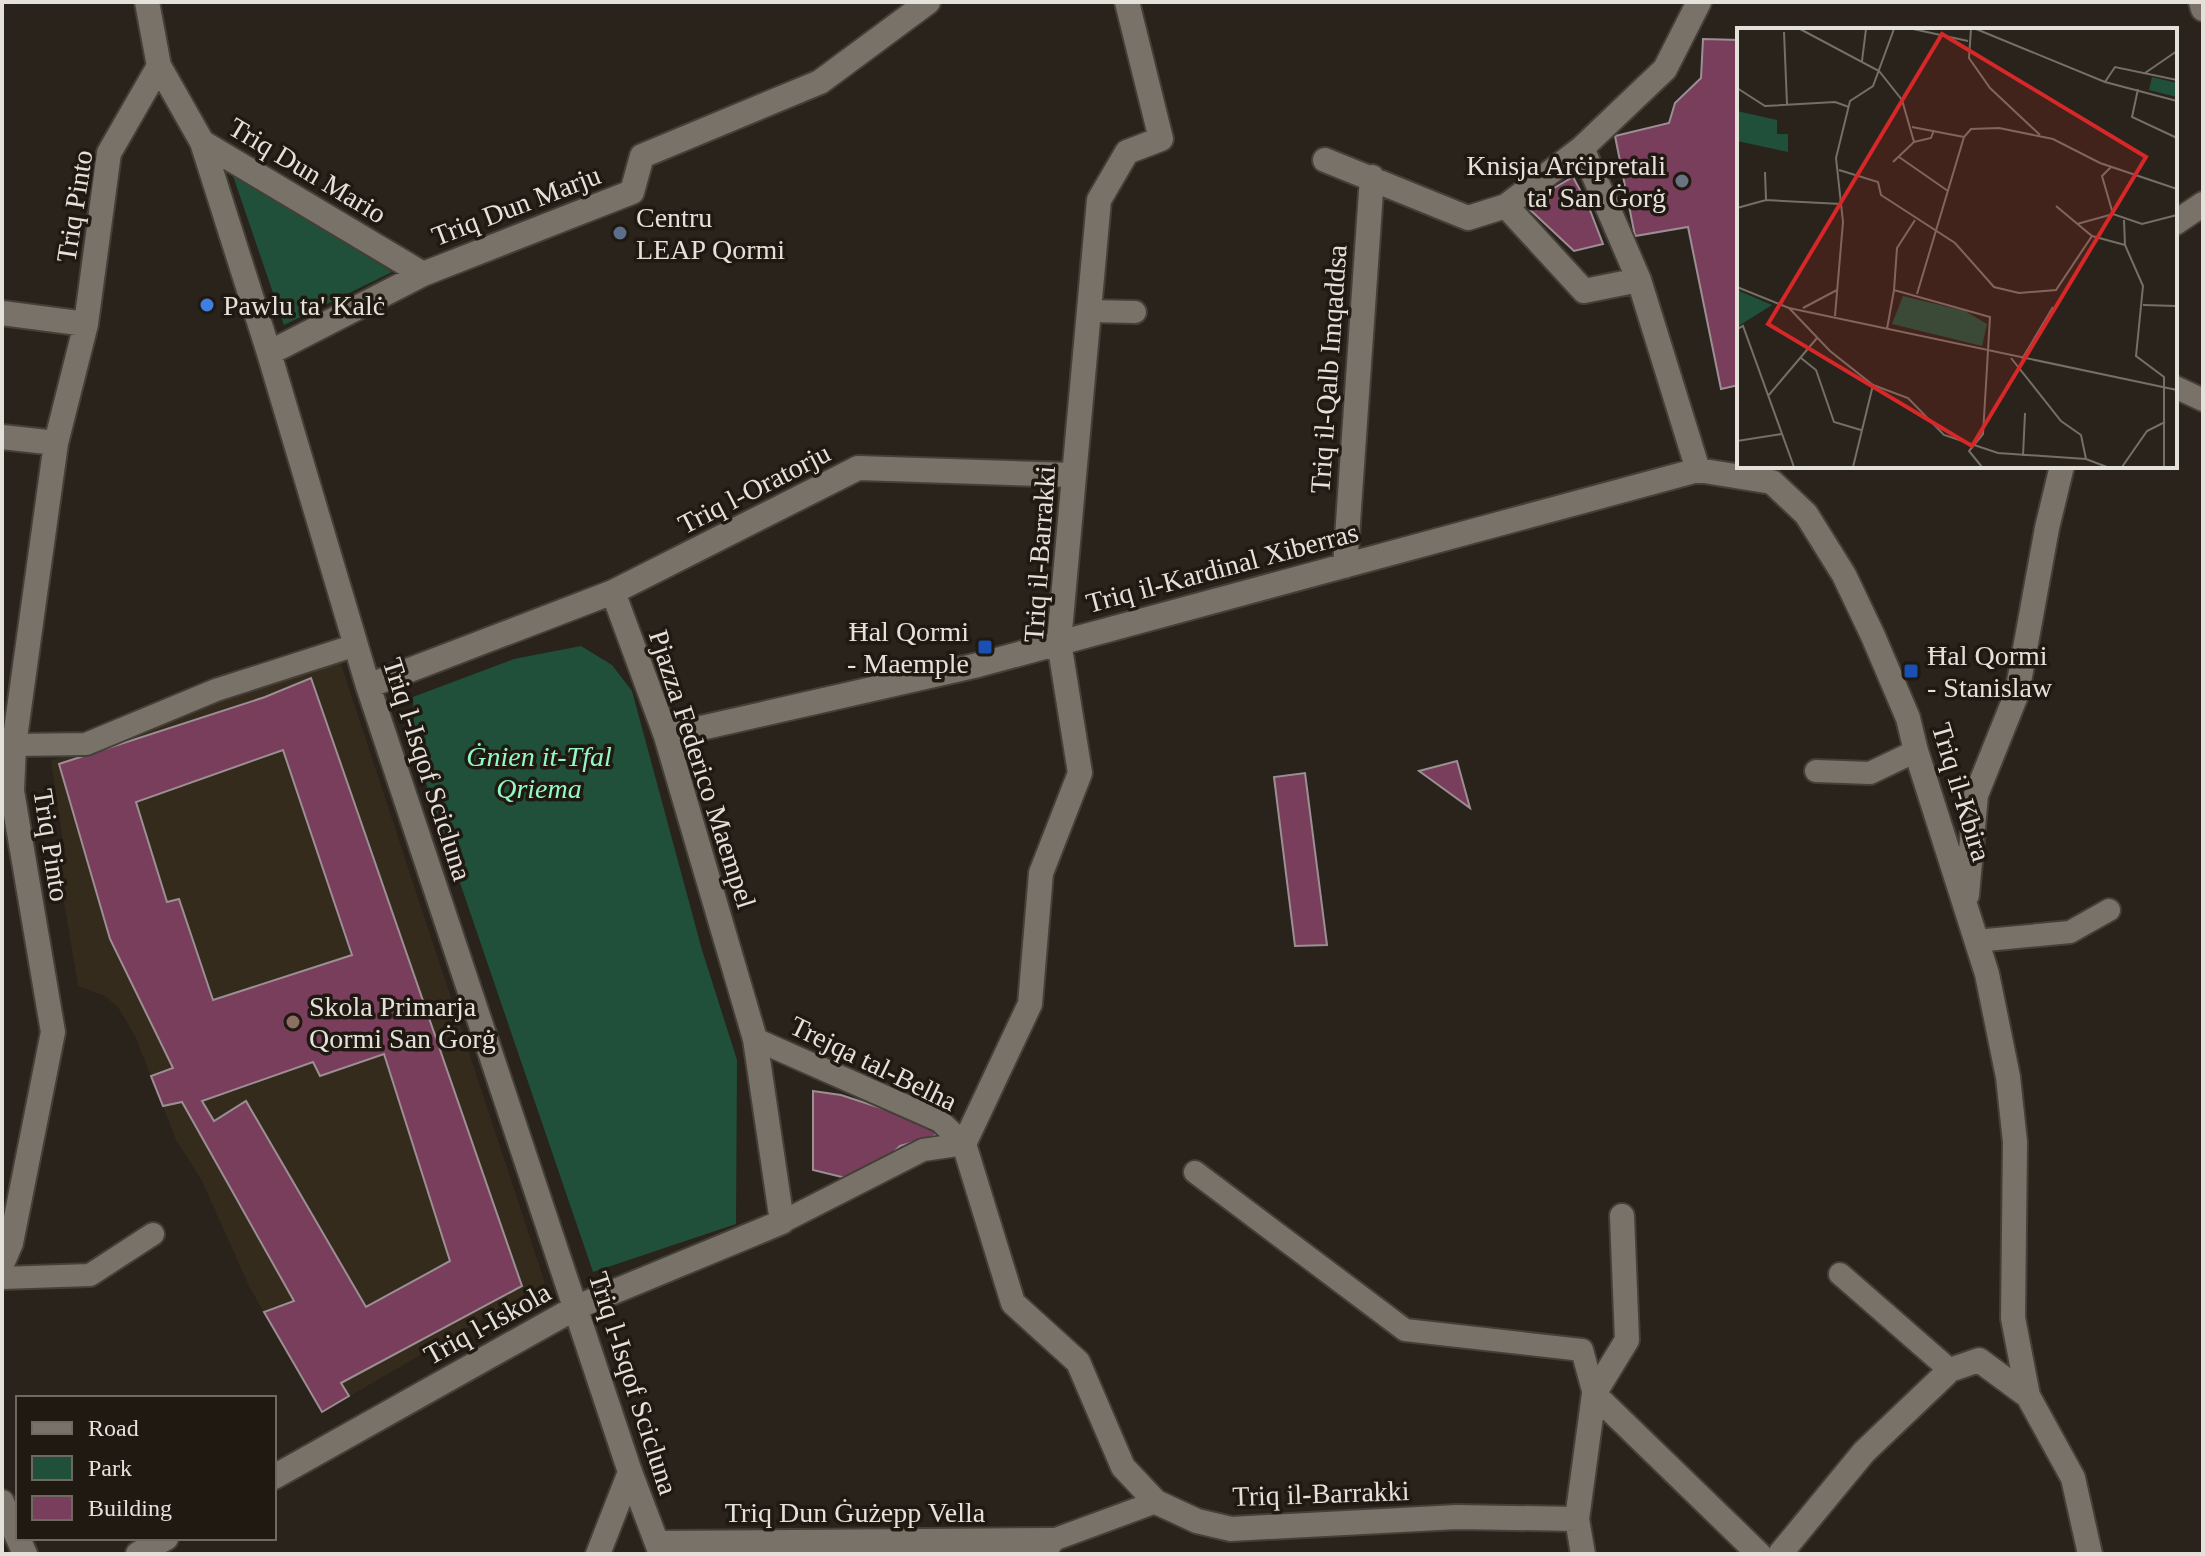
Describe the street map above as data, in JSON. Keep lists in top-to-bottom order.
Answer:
{
  "streets": {
    "street": [
      "Triq Dun Mario",
      "Triq Dun Marju",
      "Triq Pinto",
      "Triq il-Qalb Imqaddsa",
      "Triq l-Oratorju",
      "Triq il-Barrakki",
      "Triq il-Kardinal Xiberras",
      "Triq l-Isqof Scicluna",
      "Pjazza Federico Maempel",
      "Triq il-Kbira",
      "Triq l-Iskola",
      "Triq Dun Ġużepp Vella"
    ],
    "lane": ["Trejqa tal-Belha"]
  },
  "crossings": [
    ["Triq Dun Mario", "Triq Dun Marju"],
    ["Triq Dun Mario", "Triq l-Isqof Scicluna"],
    ["Triq Dun Marju", "Triq l-Isqof Scicluna"],
    ["Triq Pinto", "Triq l-Isqof Scicluna"],
    ["Triq il-Qalb Imqaddsa", "Triq il-Kardinal Xiberras"],
    ["Triq l-Oratorju", "Triq il-Barrakki"],
    ["Triq l-Oratorju", "Pjazza Federico Maempel"],
    ["Triq il-Barrakki", "Triq il-Kardinal Xiberras"],
    ["Triq il-Barrakki", "Trejqa tal-Belha"],
    ["Triq il-Kardinal Xiberras", "Pjazza Federico Maempel"],
    ["Triq il-Kardinal Xiberras", "Triq il-Kbira"],
    ["Triq l-Isqof Scicluna", "Triq l-Iskola"],
    ["Triq l-Isqof Scicluna", "Triq Dun Ġużepp Vella"],
    ["Pjazza Federico Maempel", "Trejqa tal-Belha"],
    ["Pjazza Federico Maempel", "Triq l-Iskola"]
  ],
  "parks": ["Ġnien it-Tfal Qriema"],
  "places": {
    "other": [
      "Knisja Arċipretali ta' San Ġorġ",
      "Centru LEAP Qormi",
      "Pawlu ta' Kalċ",
      "Skola Primarja Qormi San Ġorġ"
    ],
    "transit": ["Ħal Qormi - Maemple", "Ħal Qormi - Stanislaw"]
  },
  "legend": ["Road", "Park", "Building"]
}
